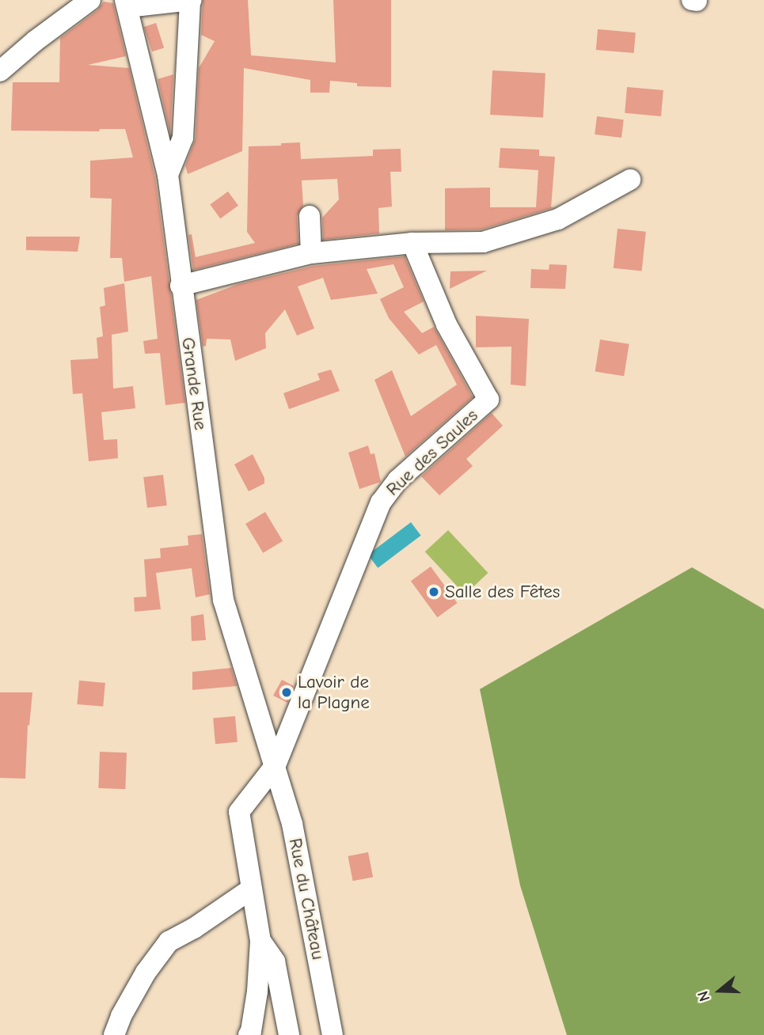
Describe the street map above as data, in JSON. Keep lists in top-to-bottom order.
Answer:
{
  "streets": {
    "street": ["Grande Rue", "Rue des Saules", "Rue du Château"]
  },
  "crossings": [
    ["Grande Rue", "Rue des Saules"],
    ["Grande Rue", "Rue du Château"],
    ["Rue des Saules", "Rue du Château"]
  ],
  "places": ["Salle des Fêtes", "Lavoir de la Plagne"],
  "north": "left"
}
